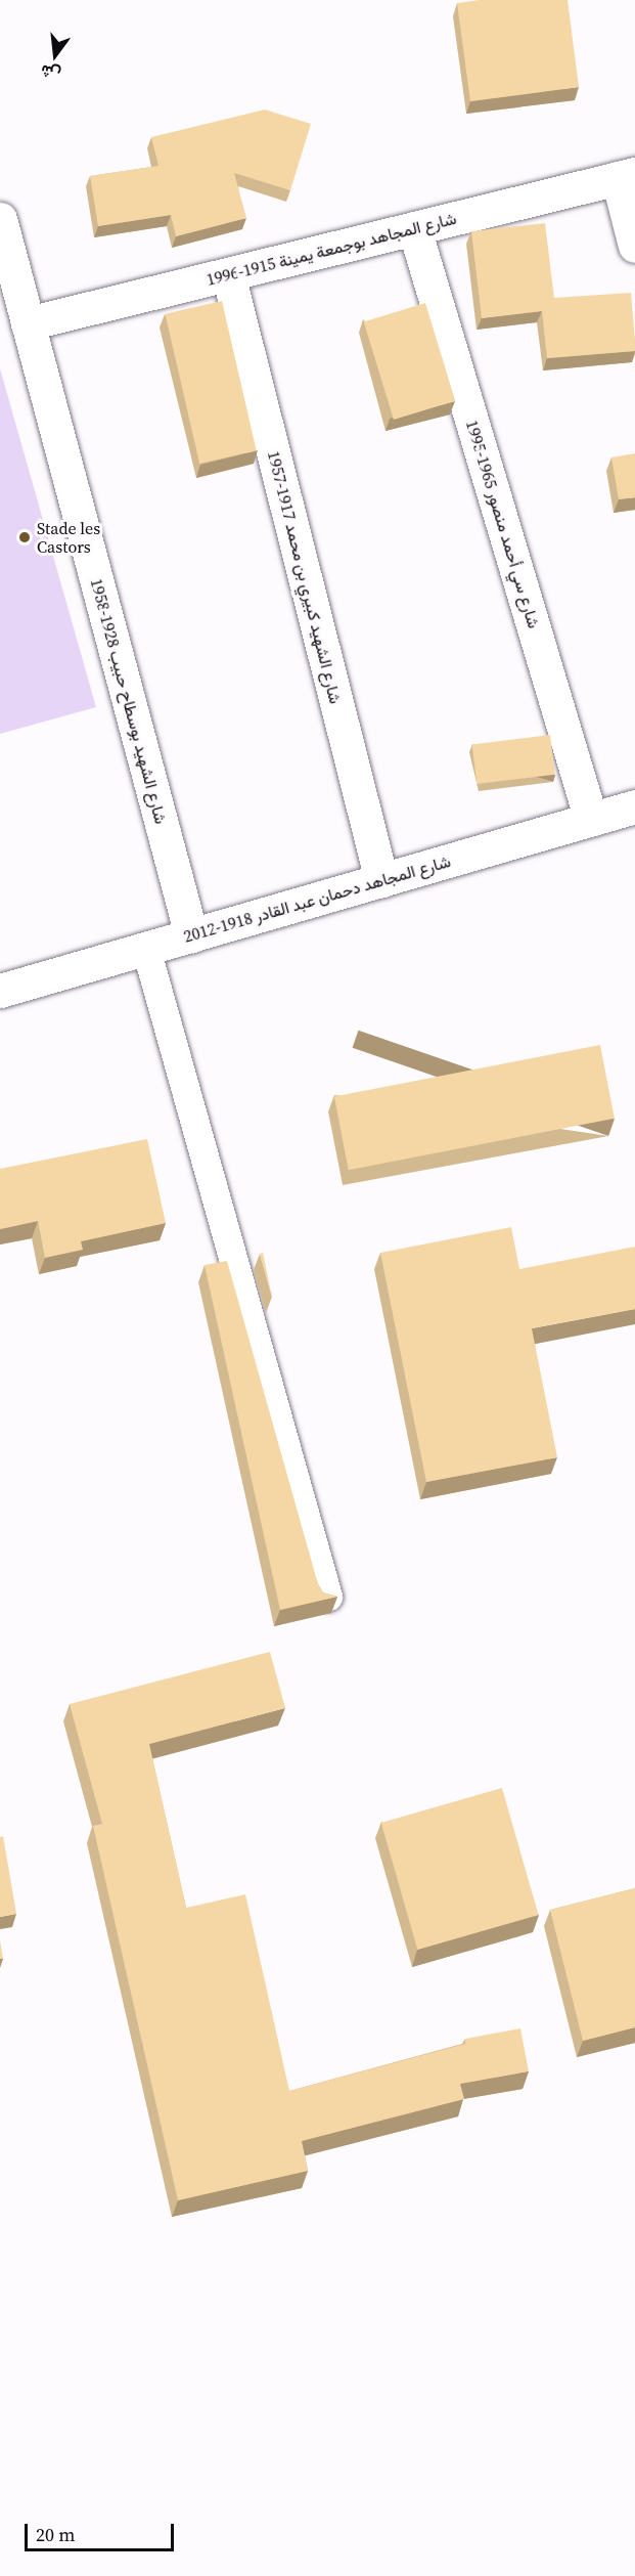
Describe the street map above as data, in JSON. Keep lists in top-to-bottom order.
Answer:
{
  "streets": {
    "street": [
      "شارع المجاهد بوجمعة يمينة 1915-1996",
      "شارع سي أحمد منصور 1965-1995",
      "شارع الشهيد كبيري بن محمد 1917-1957",
      "شارع الشهيد بوسطاح حبيب 1928-1958",
      "شارع المجاهد دحمان عبد القادر 1918-2012"
    ]
  },
  "crossings": [
    ["شارع المجاهد بوجمعة يمينة 1915-1996", "شارع سي أحمد منصور 1965-1995"],
    ["شارع المجاهد بوجمعة يمينة 1915-1996", "شارع الشهيد كبيري بن محمد 1917-1957"],
    ["شارع المجاهد بوجمعة يمينة 1915-1996", "شارع الشهيد بوسطاح حبيب 1928-1958"],
    ["شارع سي أحمد منصور 1965-1995", "شارع المجاهد دحمان عبد القادر 1918-2012"],
    ["شارع الشهيد كبيري بن محمد 1917-1957", "شارع المجاهد دحمان عبد القادر 1918-2012"],
    ["شارع الشهيد بوسطاح حبيب 1928-1958", "شارع المجاهد دحمان عبد القادر 1918-2012"]
  ],
  "places": ["Stade les Castors"],
  "scale_bar": "20 m",
  "north": "bottom"
}
